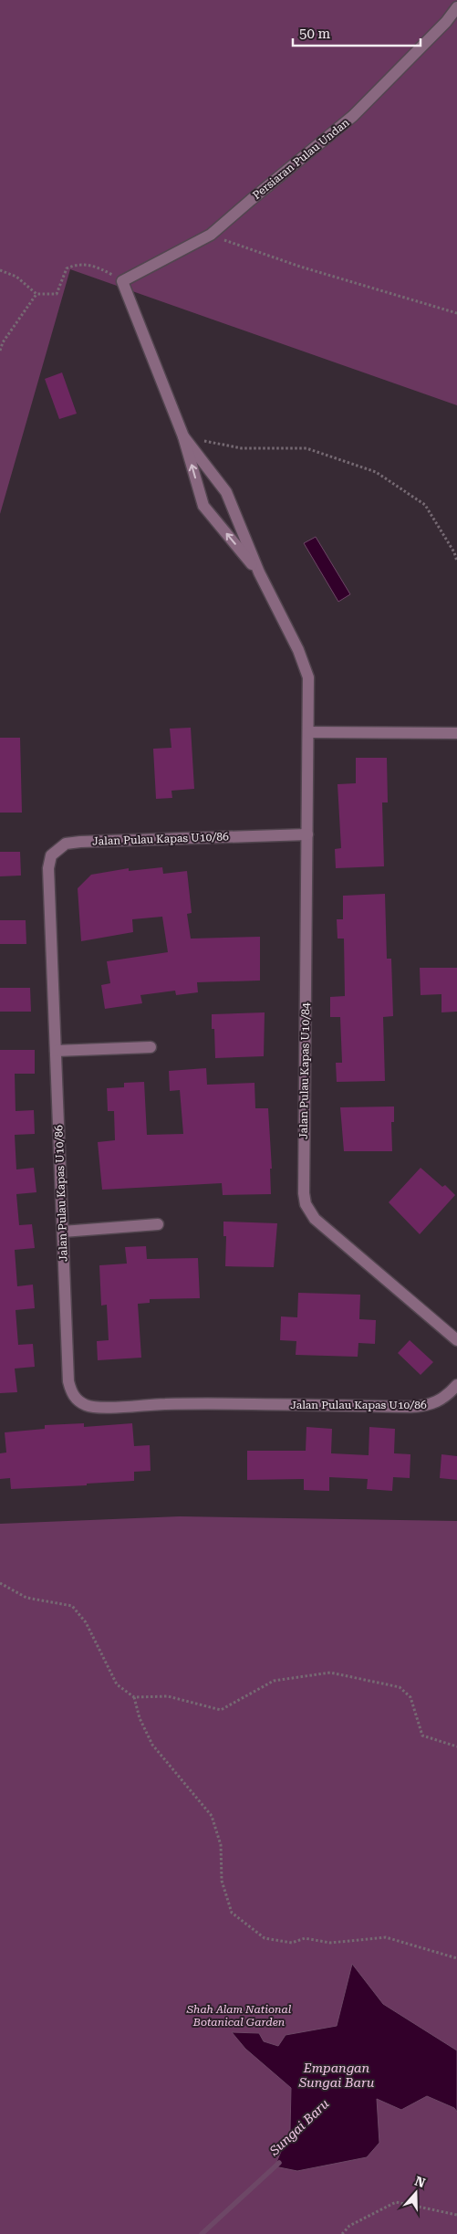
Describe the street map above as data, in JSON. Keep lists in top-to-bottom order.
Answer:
{
  "streets": {
    "street": ["Persiaran Pulau Undan", "Jalan Pulau Kapas U10/86", "Jalan Pulau Kapas U10/84"]
  },
  "crossings": [
    ["Jalan Pulau Kapas U10/86", "Jalan Pulau Kapas U10/84"]
  ],
  "water": ["Empangan Sungai Baru", "Sungai Baru"],
  "parks": ["Shah Alam National Botanical Garden"],
  "scale_bar": "50 m",
  "north": "top"
}
